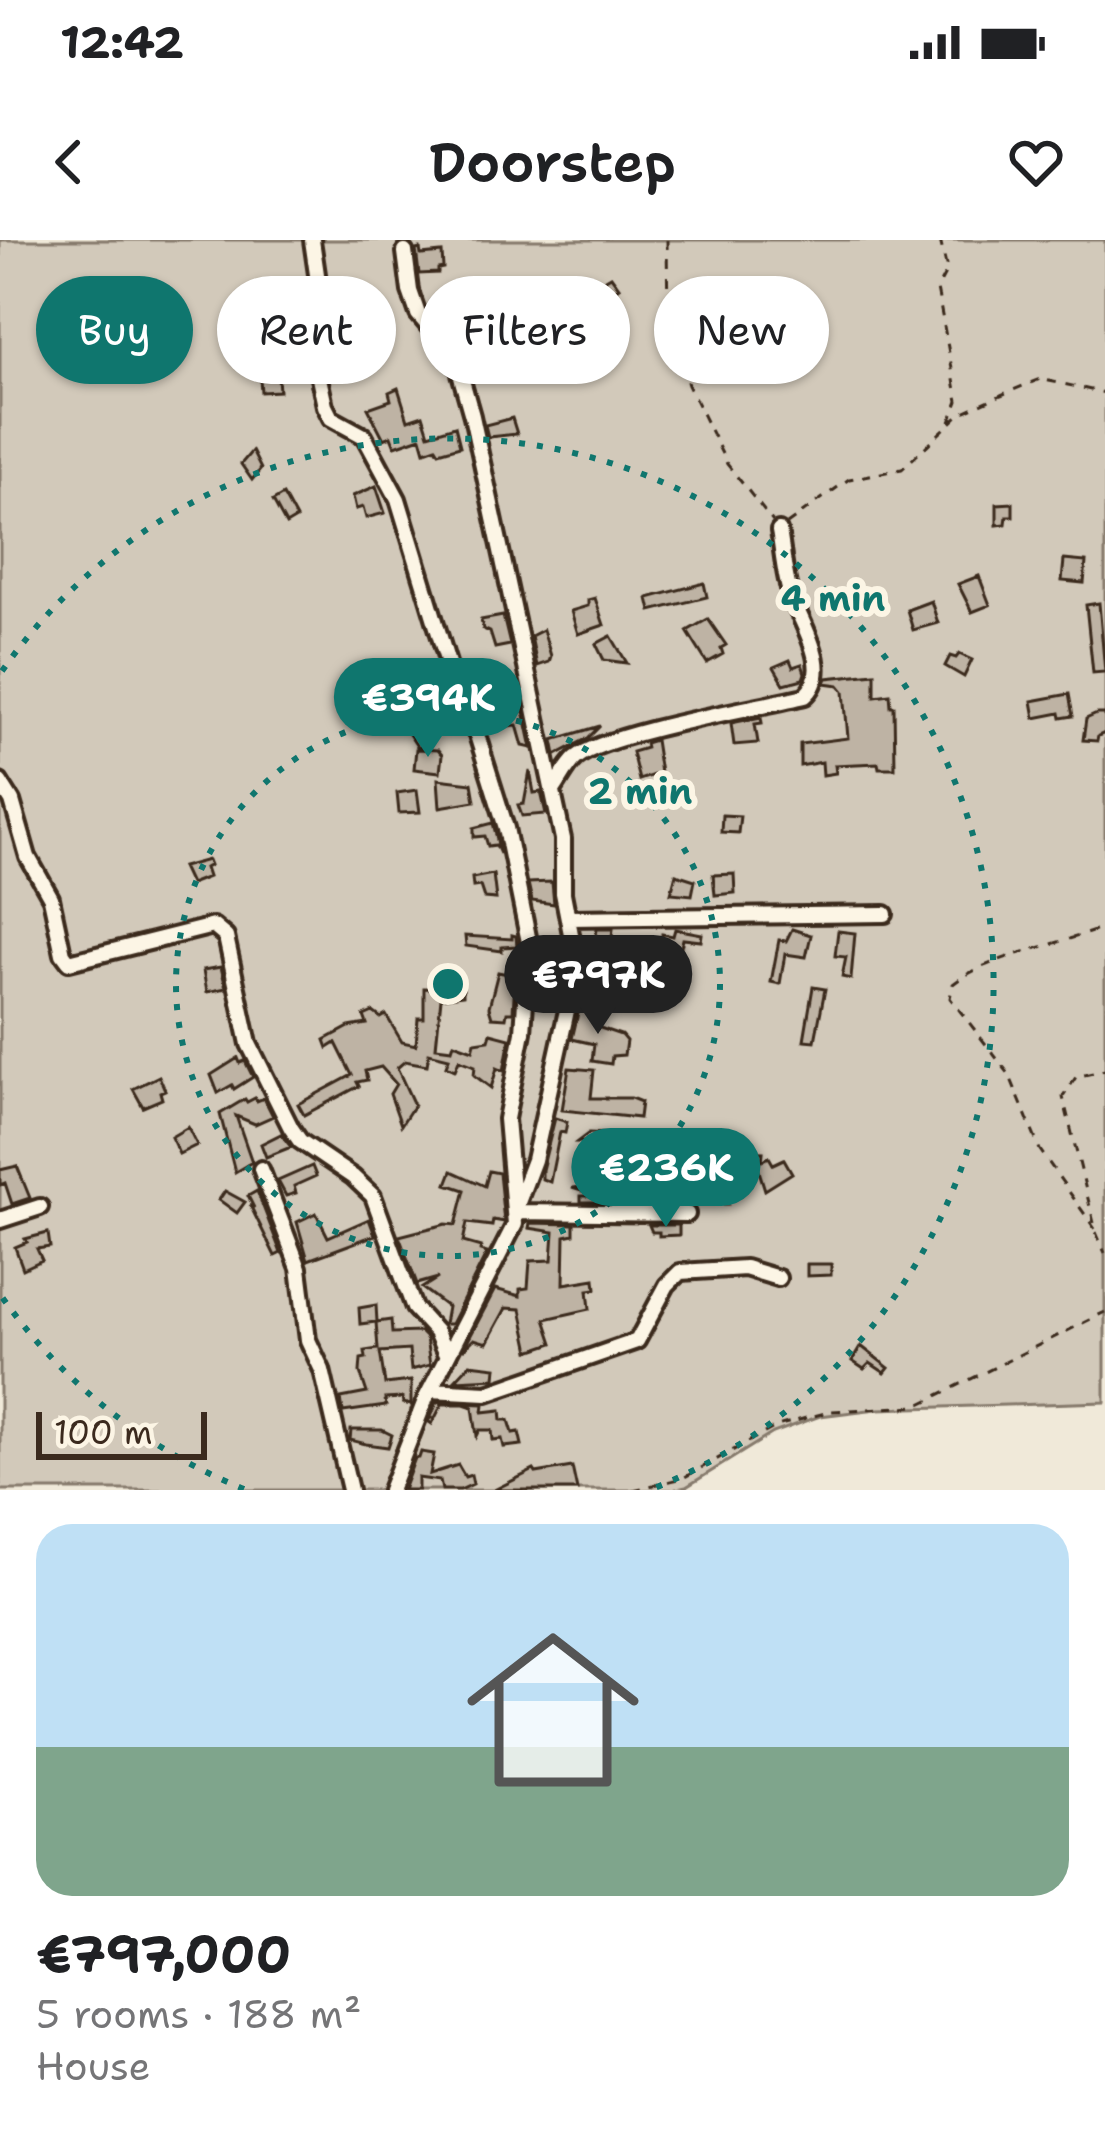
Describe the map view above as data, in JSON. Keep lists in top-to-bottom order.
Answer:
{
  "scale_bar": "100 m",
  "page": {
    "status": "12:42",
    "header": "Doorstep",
    "chip": [
      "Buy",
      "Rent",
      "Filters",
      "New"
    ],
    "price": ["€394K", "€797K", "€236K"],
    "scale": "100 m",
    "list": [
      {
        "name": "€797,000",
        "note": "5 rooms · 188 m² · House"
      }
    ]
  },
  "rings": ["4 min", "2 min"]
}
